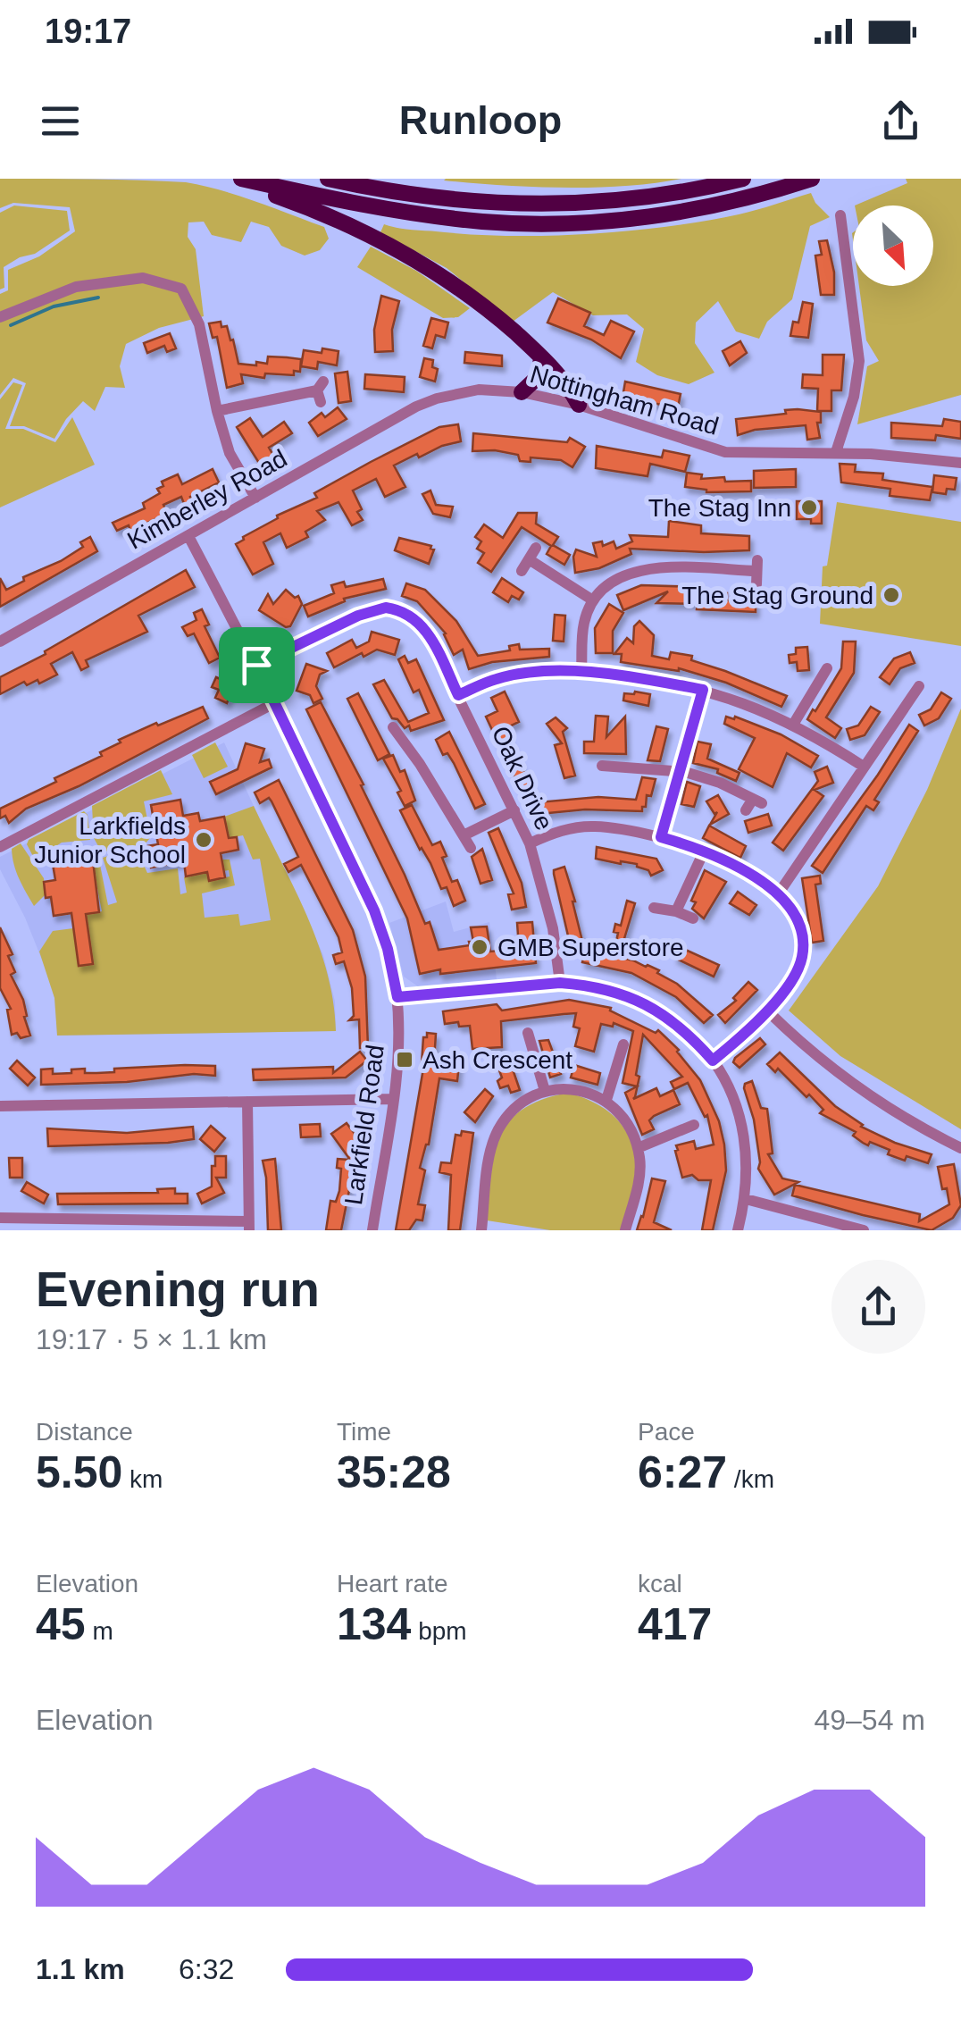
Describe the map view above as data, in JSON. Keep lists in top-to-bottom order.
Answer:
{
  "streets": {
    "street": [
      "Nottingham Road",
      "Kimberley Road",
      "Oak Drive",
      "Larkfield Road"
    ]
  },
  "crossings": [
    ["Nottingham Road", "Kimberley Road"],
    ["Kimberley Road", "Larkfield Road"],
    ["Oak Drive", "Larkfield Road"]
  ],
  "places": {
    "other": [
      "The Stag Inn",
      "The Stag Ground",
      "Larkfields Junior School",
      "GMB Superstore"
    ],
    "transit": ["Ash Crescent"]
  },
  "north": "bottom right",
  "page": {
    "status": "19:17",
    "header": "Runloop",
    "heading": ["Evening run", "19:17 · 5 × 1.1 km"],
    "stats": [
      ["Distance", "5.50 km"],
      ["Time", "35:28"],
      ["Pace", "6:27 /km"],
      ["Elevation", "45 m"],
      ["Heart rate", "134 bpm"],
      ["kcal", "417"]
    ],
    "chart": ["Elevation", "49–54 m"],
    "list": [
      {
        "name": "1.1 km",
        "note": "6:32"
      }
    ]
  }
}
